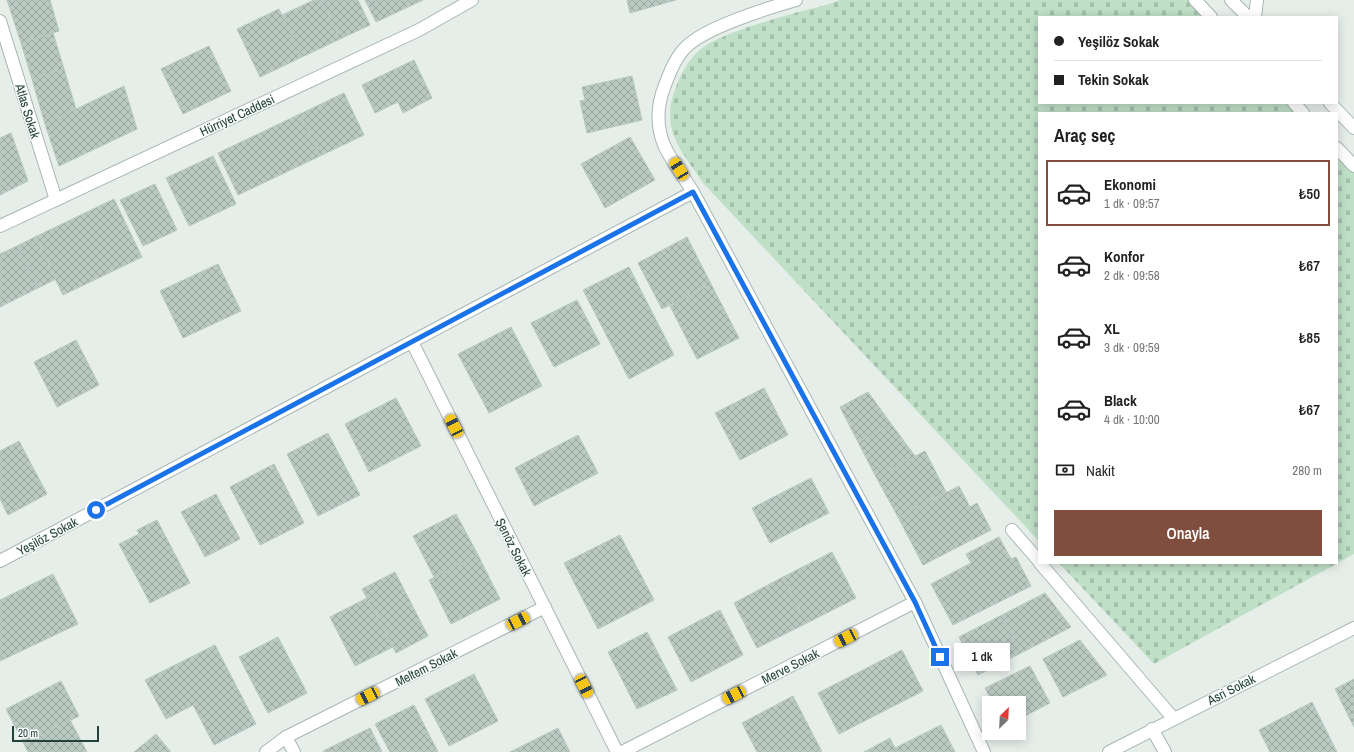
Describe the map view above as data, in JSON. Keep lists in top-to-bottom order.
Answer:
{
  "streets": {
    "street": [
      "Atlas Sokak",
      "Hürriyet Caddesi",
      "Yeşilöz Sokak",
      "Şenöz Sokak",
      "Merve Sokak",
      "Meltem Sokak",
      "Asri Sokak"
    ]
  },
  "crossings": [
    ["Atlas Sokak", "Hürriyet Caddesi"],
    ["Yeşilöz Sokak", "Şenöz Sokak"],
    ["Şenöz Sokak", "Meltem Sokak"]
  ],
  "scale_bar": "20 m",
  "north": "top right",
  "page": {
    "banner": ["Yeşilöz Sokak", "Tekin Sokak"],
    "heading": "Araç seç",
    "list": [
      {
        "name": "Ekonomi",
        "note": "1 dk · 09:57",
        "value": "₺50"
      },
      {
        "name": "Konfor",
        "note": "2 dk · 09:58",
        "value": "₺67"
      },
      {
        "name": "XL",
        "note": "3 dk · 09:59",
        "value": "₺85"
      },
      {
        "name": "Black",
        "note": "4 dk · 10:00",
        "value": "₺67"
      }
    ],
    "pay": ["Nakit", "280 m"],
    "buttons": "Onayla",
    "bubble": "1 dk",
    "scale": "20 m"
  }
}
